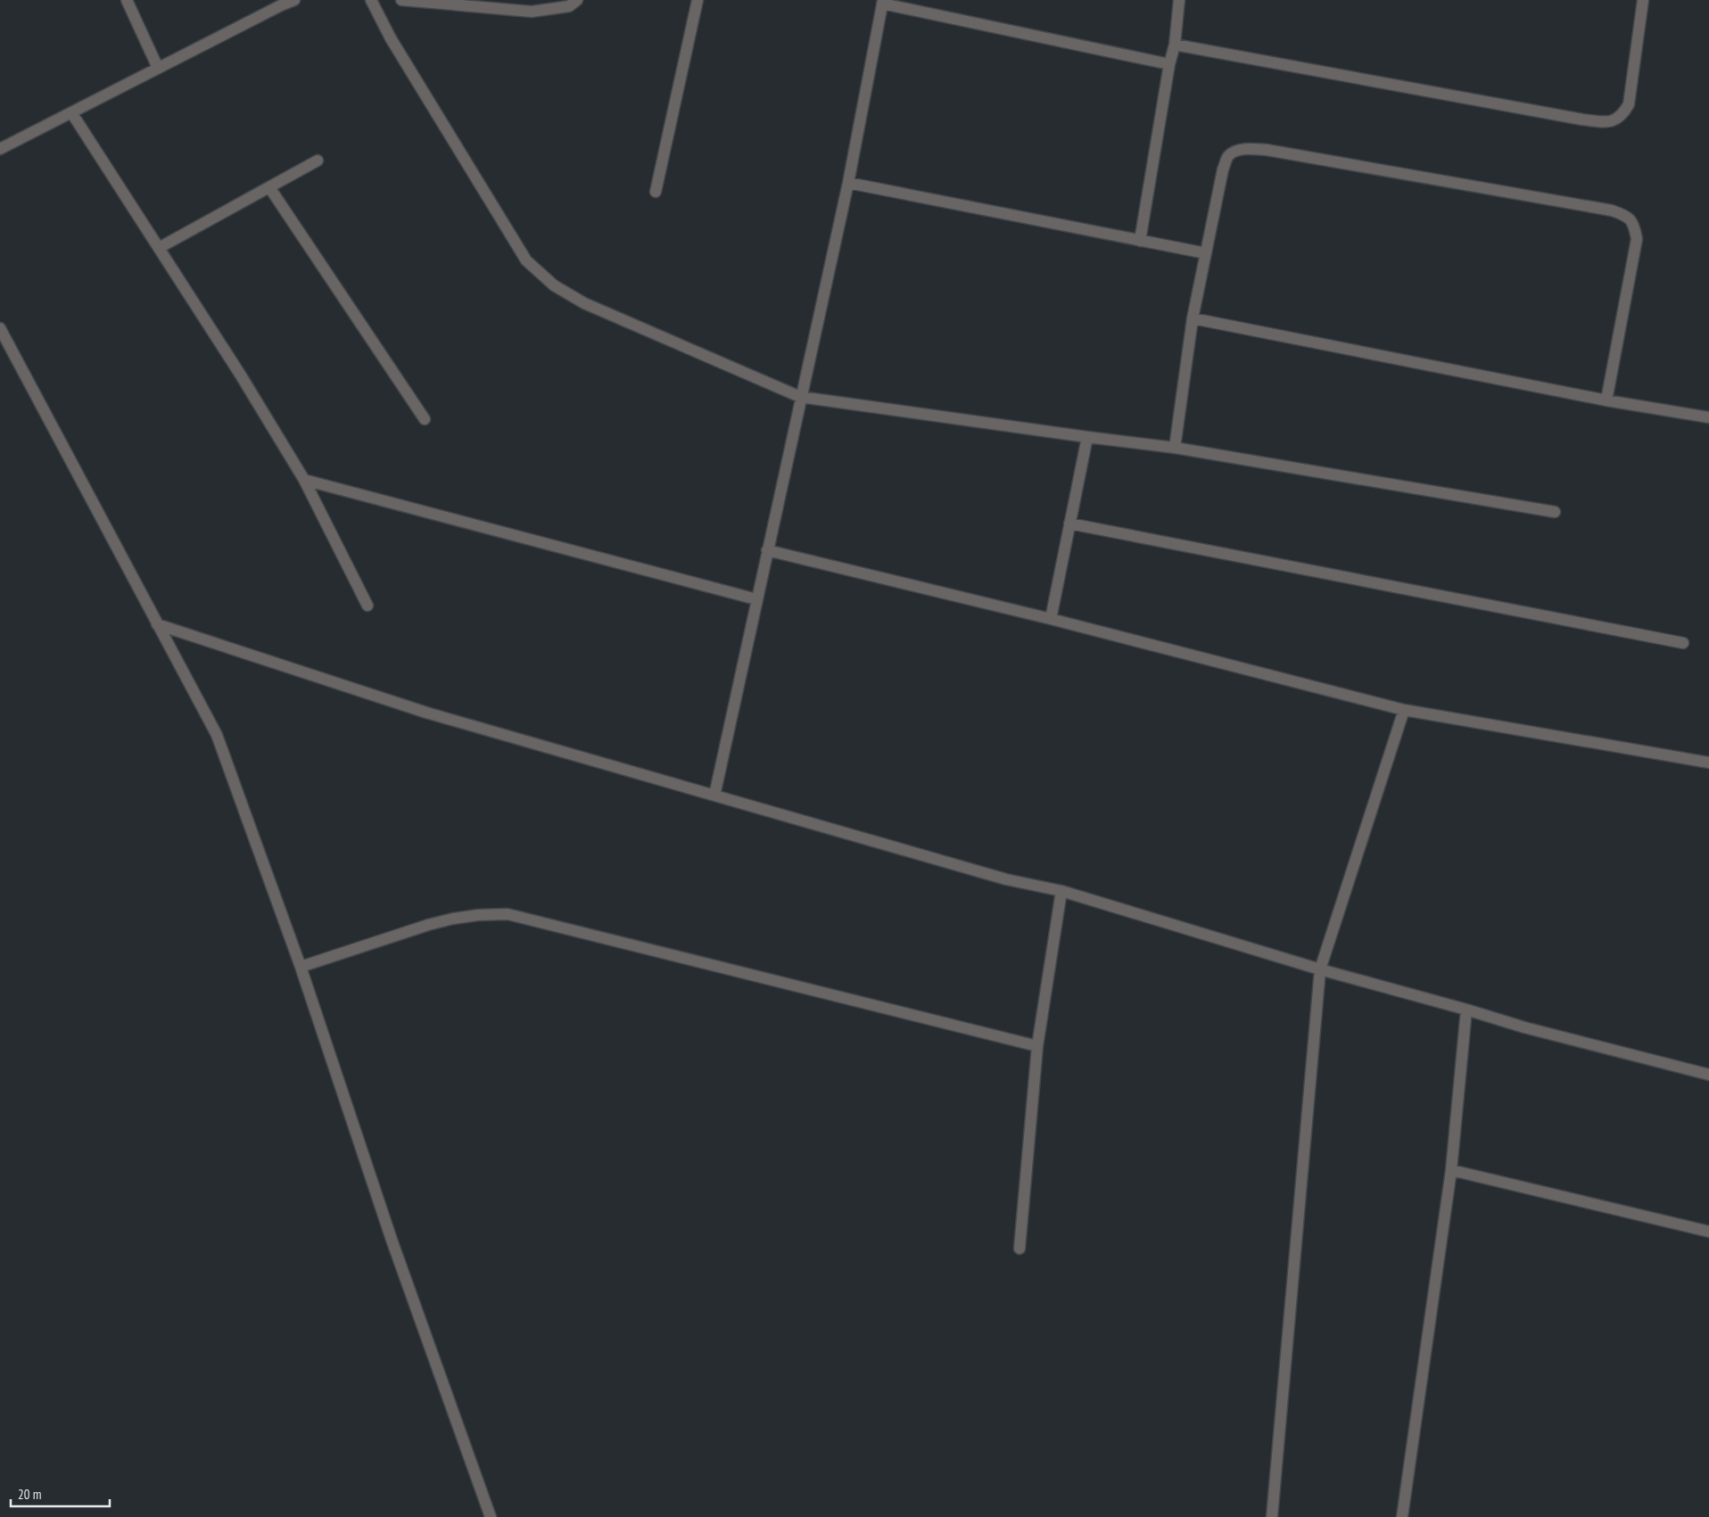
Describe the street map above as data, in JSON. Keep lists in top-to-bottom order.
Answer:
{
  "scale_bar": "20 m"
}
